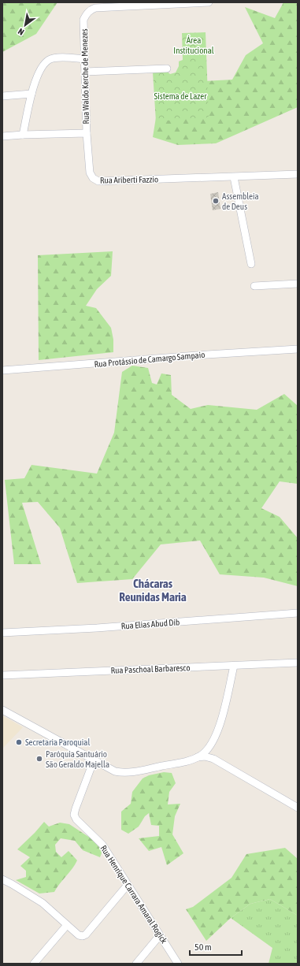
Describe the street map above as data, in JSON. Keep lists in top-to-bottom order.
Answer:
{
  "streets": {
    "street": [
      "Rua Waldo Kerche de Menezes",
      "Rua Ariberti Fazzio",
      "Rua Protássio de Camargo Sampaio",
      "Rua Elias Abud Dib",
      "Rua Paschoal Barbaresco",
      "Rua Henrique Carrara Amaral Rogick"
    ]
  },
  "crossings": [
    ["Rua Waldo Kerche de Menezes", "Rua Ariberti Fazzio"]
  ],
  "districts": ["Chácaras Reunidas Maria"],
  "parks": ["Área Institucional", "Sistema de Lazer"],
  "places": ["Assembleia de Deus", "Secretaria Paroquial", "Paróquia Santuário São Geraldo Majella"],
  "scale_bar": "50 m",
  "north": "bottom left"
}
